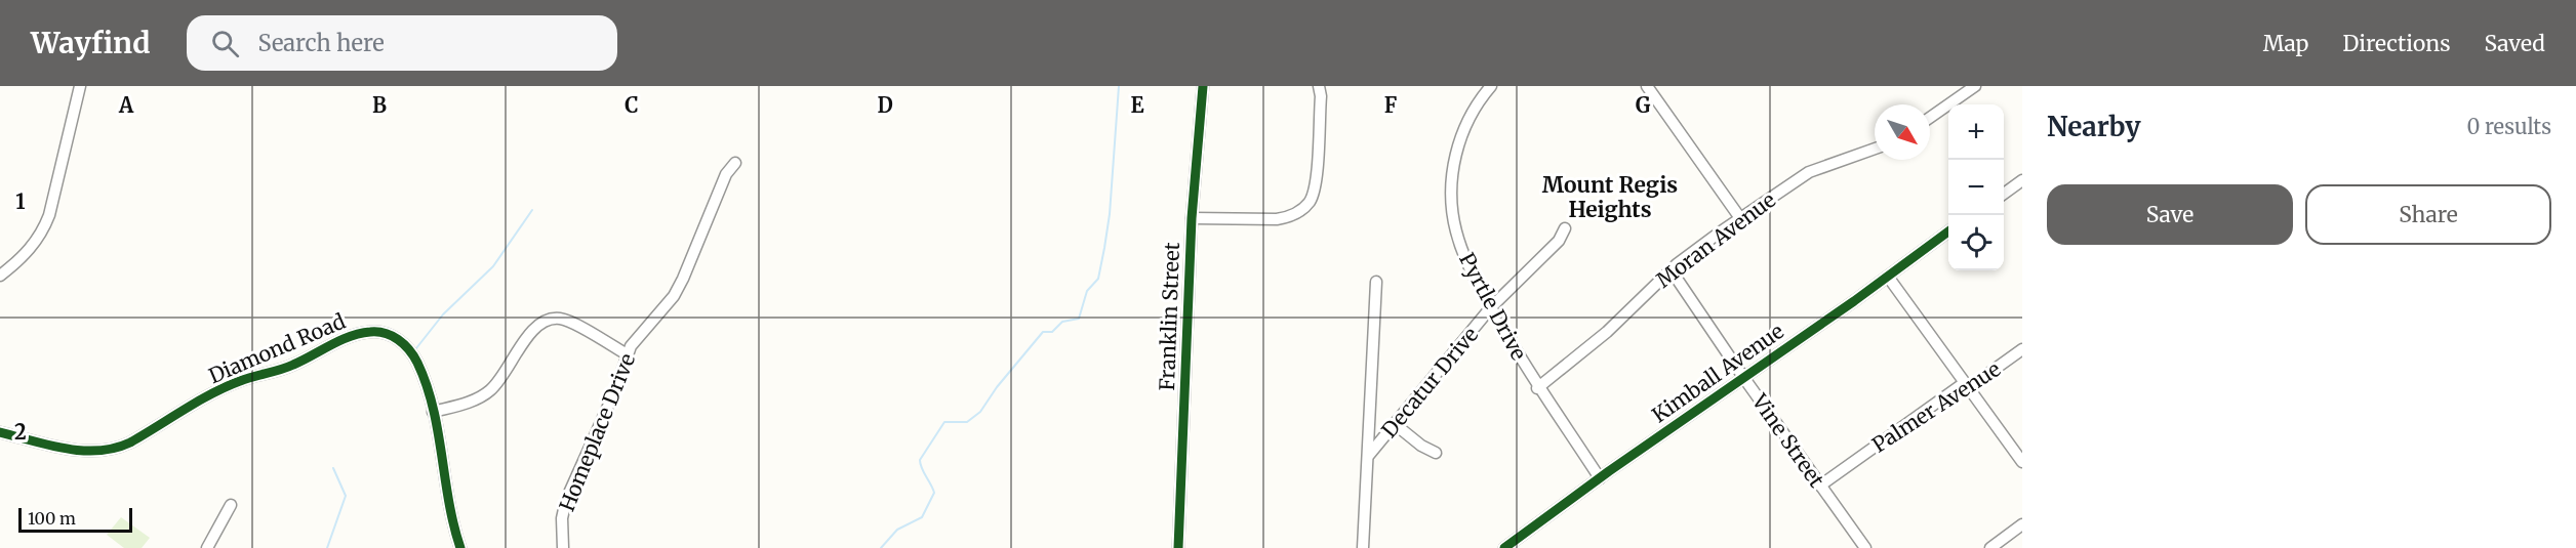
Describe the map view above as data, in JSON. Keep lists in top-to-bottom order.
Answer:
{
  "streets": {
    "street": [
      "Moran Avenue",
      "Pyrtle Drive",
      "Franklin Street",
      "Diamond Road",
      "Kimball Avenue",
      "Decatur Drive",
      "Palmer Avenue",
      "Homeplace Drive",
      "Vine Street"
    ]
  },
  "crossings": [
    ["Moran Avenue", "Pyrtle Drive"],
    ["Moran Avenue", "Vine Street"],
    ["Pyrtle Drive", "Kimball Avenue"],
    ["Pyrtle Drive", "Decatur Drive"],
    ["Kimball Avenue", "Vine Street"],
    ["Palmer Avenue", "Vine Street"]
  ],
  "districts": ["Mount Regis Heights"],
  "scale_bar": "100 m",
  "north": "bottom right",
  "page": {
    "header": "Wayfind",
    "search": "Search here",
    "nav": ["Map", "Directions", "Saved"],
    "heading": ["Nearby", "0 results"],
    "map_buttons": ["+", "−"],
    "buttons": ["Save", "Share"],
    "scale": "100 m"
  },
  "grid": {
    "columns": [
      "A",
      "B",
      "C",
      "D",
      "E",
      "F",
      "G"
    ],
    "rows": ["1", "2"]
  }
}
